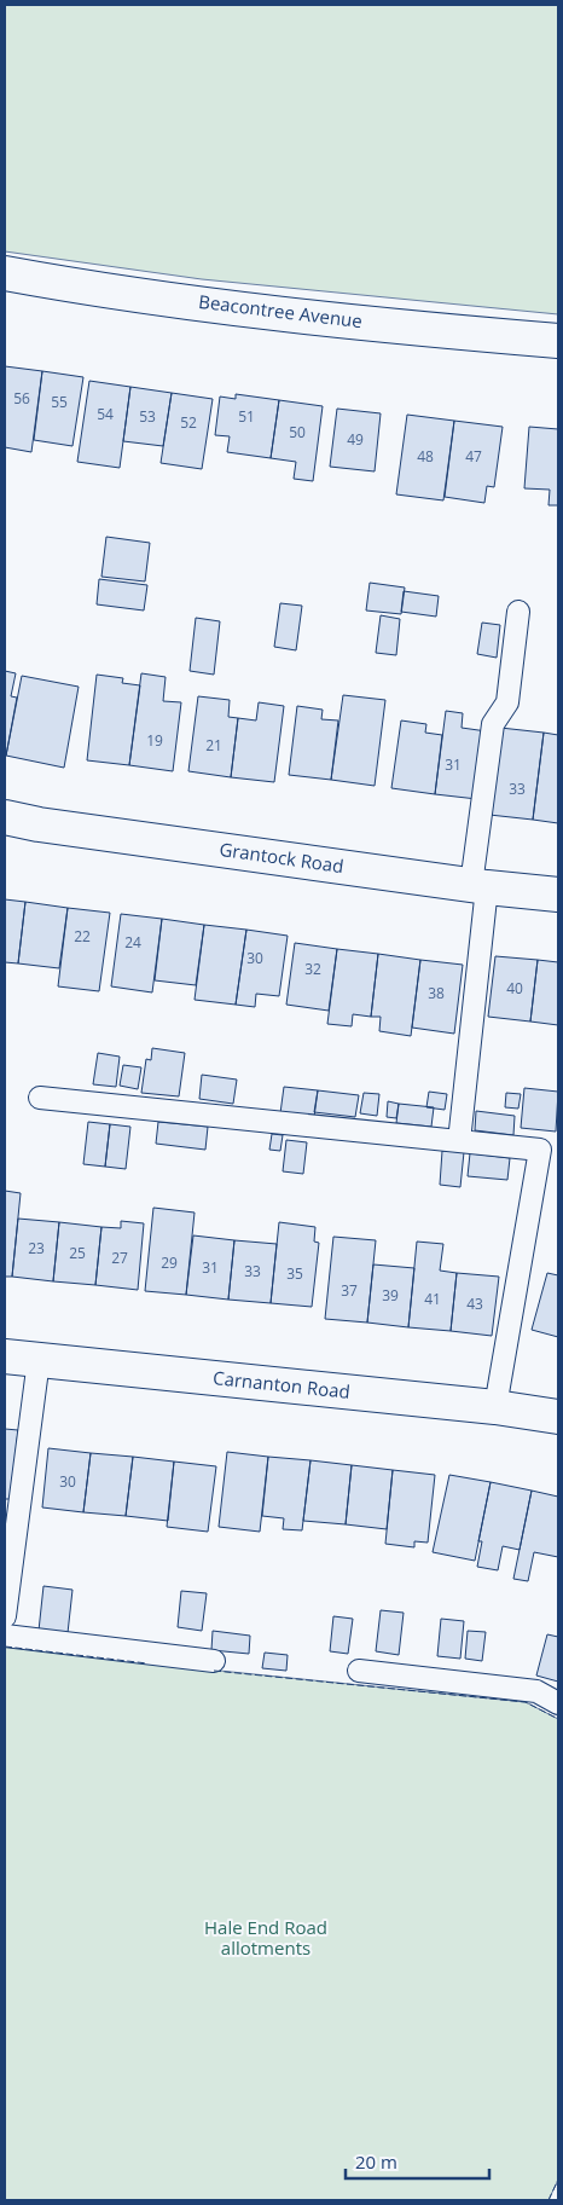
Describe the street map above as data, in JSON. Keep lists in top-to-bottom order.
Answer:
{
  "streets": {
    "street": ["Beacontree Avenue", "Grantock Road", "Carnanton Road"]
  },
  "parks": ["Hale End Road allotments"],
  "house_numbers": [
    "56",
    "55",
    "54",
    "53",
    "51",
    "52",
    "50",
    "49",
    "48",
    "47",
    "19",
    "21",
    "31",
    "33",
    "22",
    "24",
    "30",
    "32",
    "40",
    "38",
    "23",
    "25",
    "27",
    "29",
    "31",
    "33",
    "35",
    "37",
    "39",
    "41",
    "43",
    "30"
  ],
  "scale_bar": "20 m"
}
